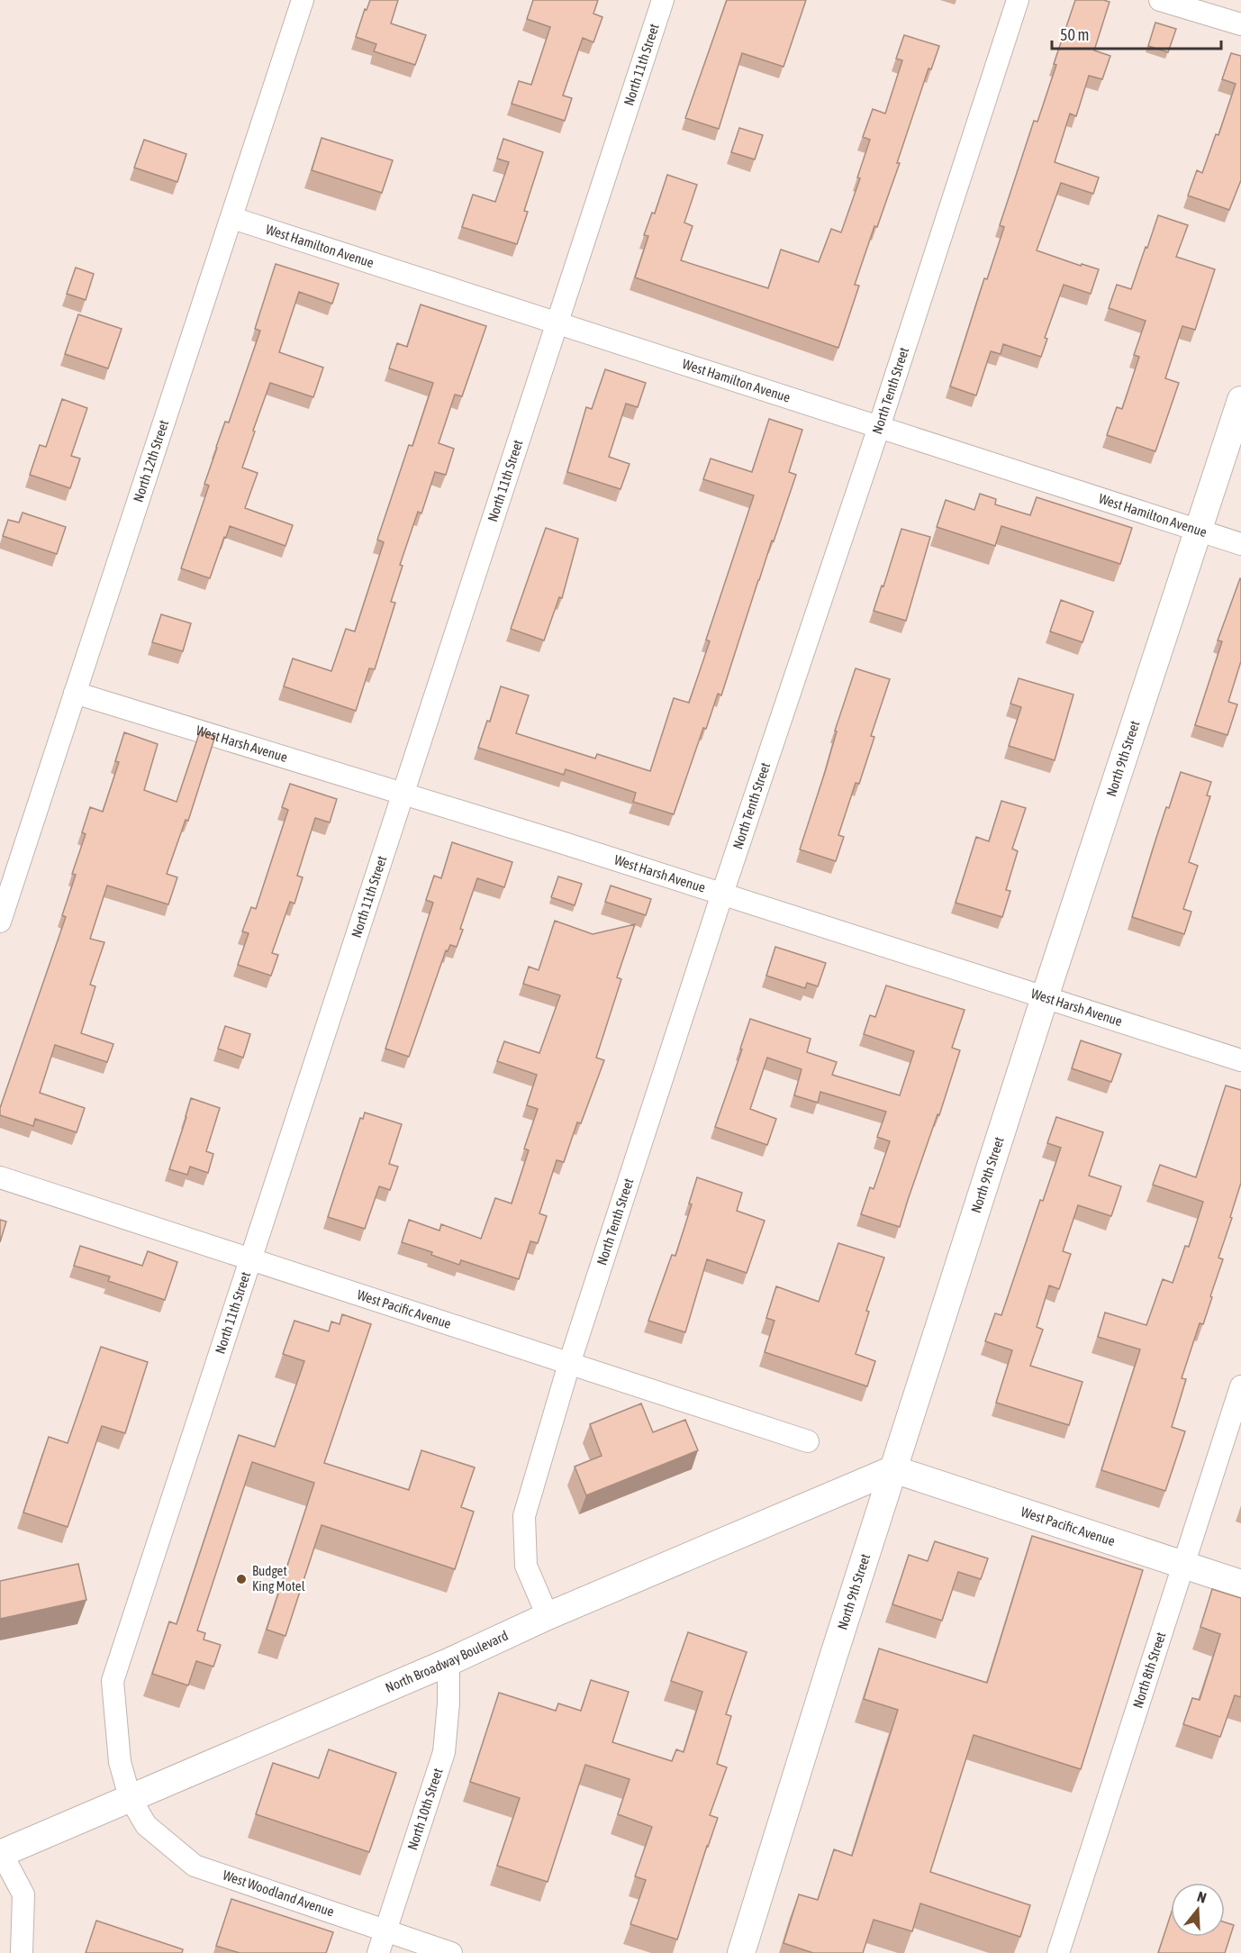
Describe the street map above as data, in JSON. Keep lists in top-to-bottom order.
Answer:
{
  "streets": {
    "main road": ["North 9th Street", "West Pacific Avenue", "North Broadway Boulevard"],
    "street": [
      "North 11th Street",
      "West Hamilton Avenue",
      "North Tenth Street",
      "North 12th Street",
      "West Harsh Avenue",
      "North 8th Street",
      "North 10th Street",
      "West Woodland Avenue"
    ]
  },
  "crossings": [
    ["North 11th Street", "West Hamilton Avenue"],
    ["North 11th Street", "West Harsh Avenue"],
    ["North 11th Street", "West Pacific Avenue"],
    ["North 11th Street", "North Broadway Boulevard"],
    ["North 11th Street", "West Woodland Avenue"],
    ["West Hamilton Avenue", "North Tenth Street"],
    ["West Hamilton Avenue", "North 12th Street"],
    ["West Hamilton Avenue", "North 9th Street"],
    ["North Tenth Street", "West Harsh Avenue"],
    ["North Tenth Street", "West Pacific Avenue"],
    ["North Tenth Street", "North Broadway Boulevard"],
    ["North 12th Street", "West Harsh Avenue"],
    ["West Harsh Avenue", "North 9th Street"],
    ["North 9th Street", "West Pacific Avenue"],
    ["North 9th Street", "North Broadway Boulevard"],
    ["West Pacific Avenue", "North Broadway Boulevard"],
    ["West Pacific Avenue", "North 8th Street"],
    ["North Broadway Boulevard", "North 10th Street"],
    ["North Broadway Boulevard", "West Woodland Avenue"],
    ["North 10th Street", "West Woodland Avenue"]
  ],
  "places": ["Budget King Motel"],
  "scale_bar": "50 m",
  "north": "top"
}
